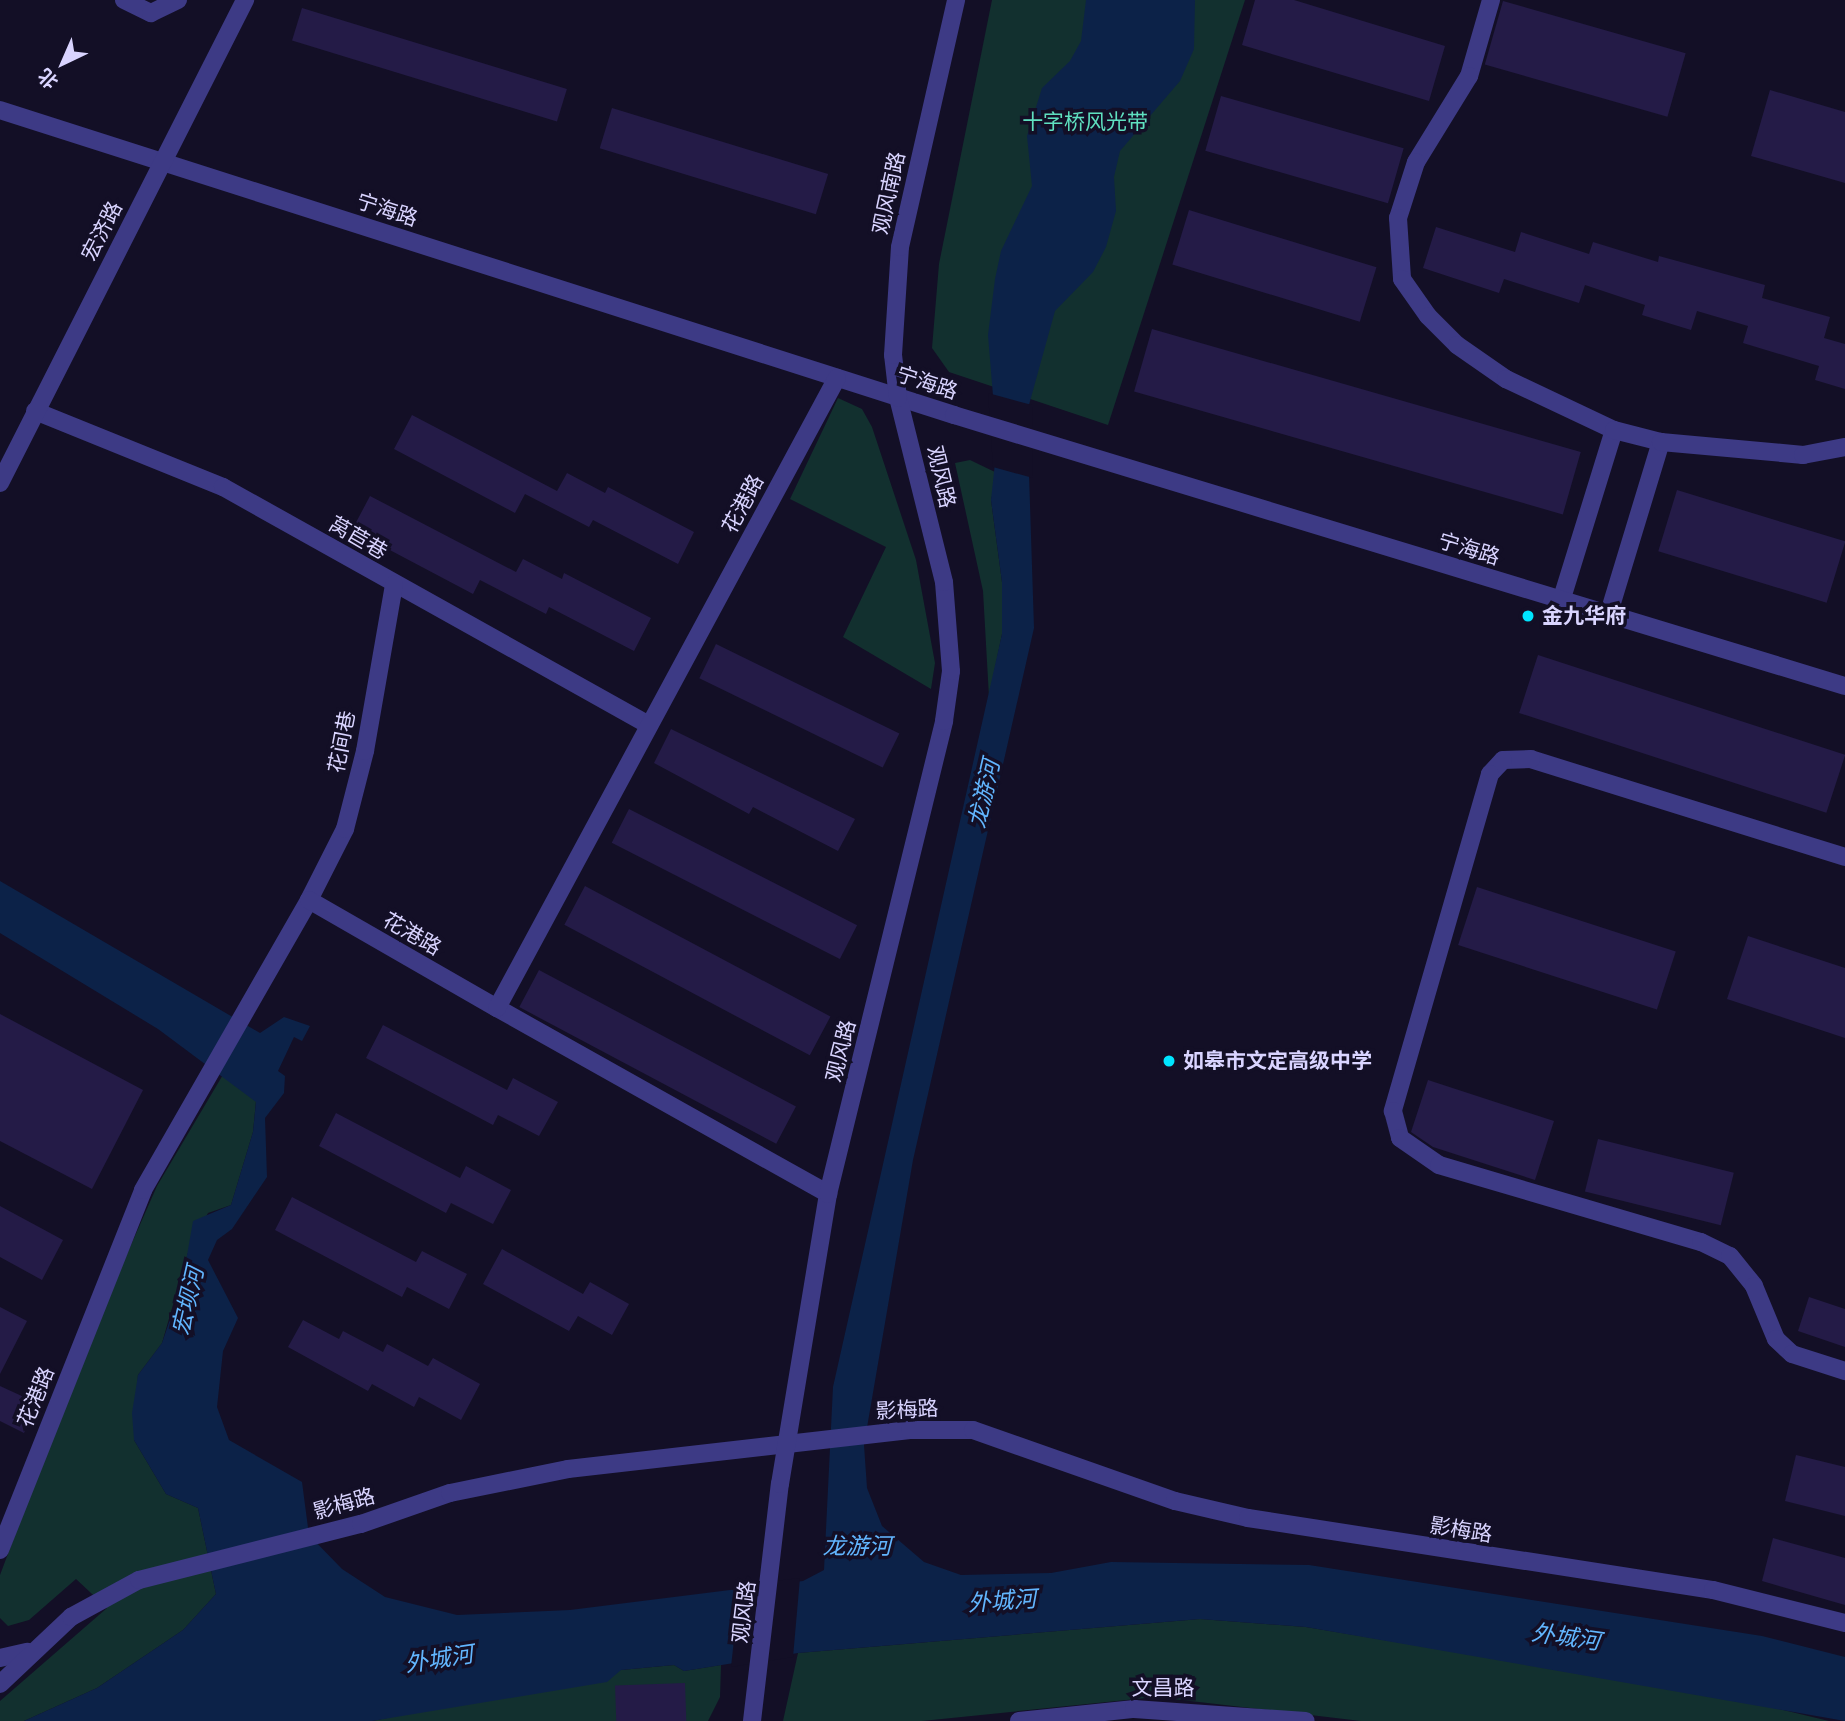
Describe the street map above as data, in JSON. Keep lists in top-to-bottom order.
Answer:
{
  "streets": {
    "street": [
      "观风南路",
      "宁海路",
      "宏济路",
      "观风路",
      "花港路",
      "莴苣巷",
      "花间巷",
      "影梅路",
      "文昌路"
    ]
  },
  "crossings": [
    ["观风南路", "宁海路"],
    ["观风南路", "观风路"],
    ["宁海路", "宏济路"],
    ["宁海路", "观风路"],
    ["宁海路", "花港路"],
    ["宏济路", "莴苣巷"],
    ["观风路", "影梅路"],
    ["花港路", "莴苣巷"],
    ["花港路", "花间巷"],
    ["莴苣巷", "花间巷"]
  ],
  "water": ["龙游河", "宏坝河", "外城河"],
  "parks": ["十字桥风光带"],
  "places": ["金九华府", "如皋市文定高级中学"],
  "north": "bottom left"
}
